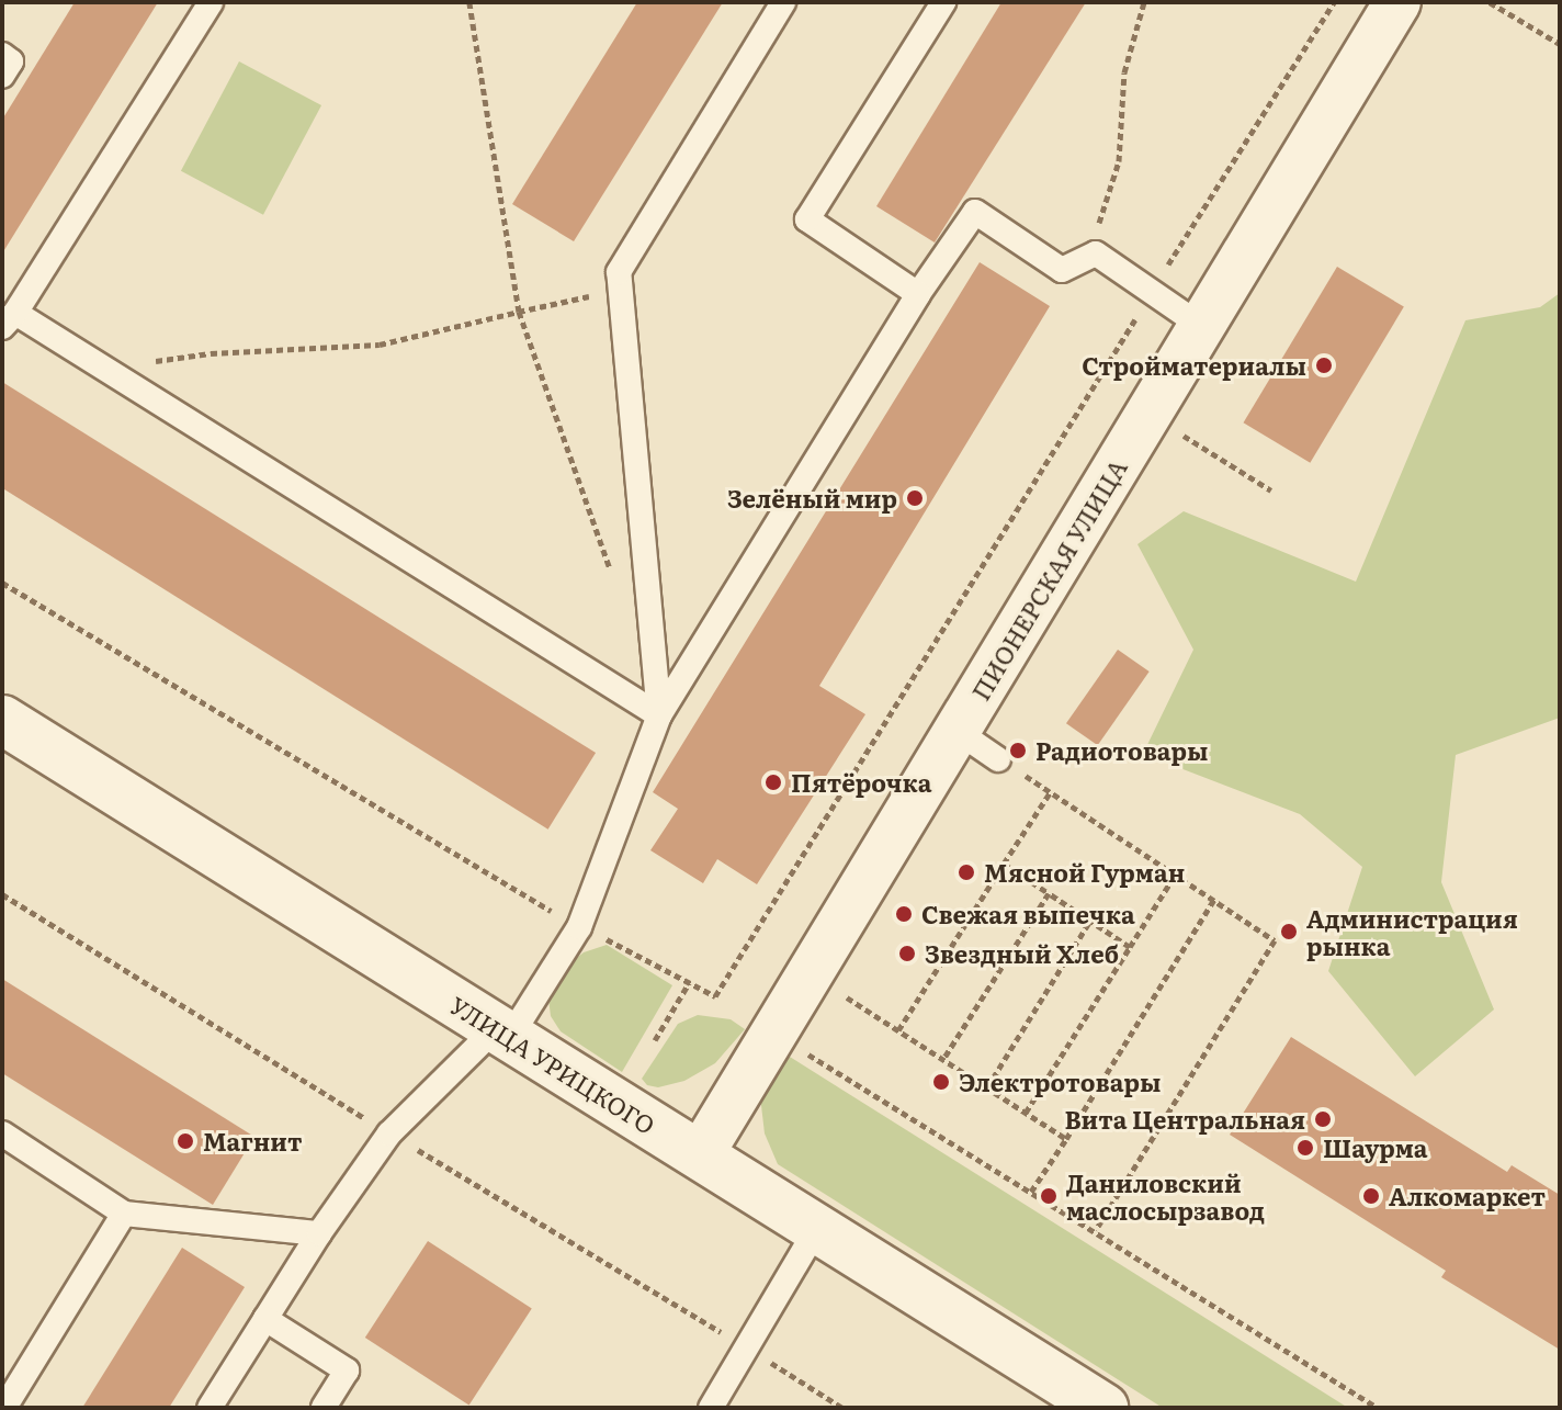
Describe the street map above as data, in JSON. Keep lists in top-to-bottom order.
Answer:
{
  "streets": {
    "street": ["ПИОНЕРСКАЯ УЛИЦА", "УЛИЦА УРИЦКОГО"]
  },
  "crossings": [
    ["ПИОНЕРСКАЯ УЛИЦА", "УЛИЦА УРИЦКОГО"]
  ],
  "places": [
    "Стройматериалы",
    "Зелёный мир",
    "Радиотовары",
    "Пятёрочка",
    "Мясной Гурман",
    "Свежая выпечка",
    "Администрация рынка",
    "Звездный Хлеб",
    "Электротовары",
    "Вита Центральная",
    "Магнит",
    "Шаурма",
    "Даниловский маслосырзавод",
    "Алкомаркет"
  ]
}
